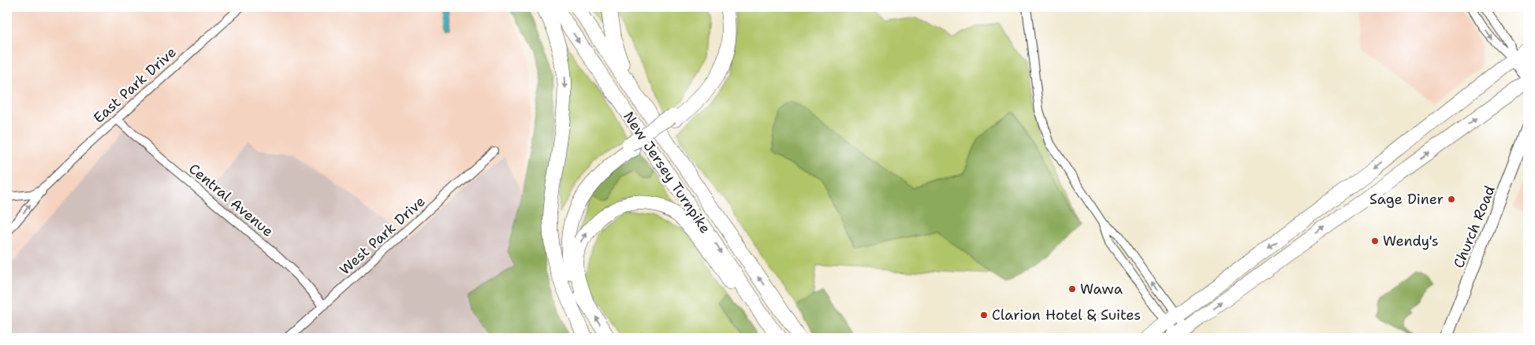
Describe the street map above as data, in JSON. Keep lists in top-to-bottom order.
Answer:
{
  "streets": {
    "highway": ["New Jersey Turnpike"],
    "main road": ["Church Road"],
    "street": ["East Park Drive", "Central Avenue", "West Park Drive"]
  },
  "crossings": [
    ["East Park Drive", "Central Avenue"],
    ["Central Avenue", "West Park Drive"]
  ],
  "places": [
    "Sage Diner",
    "Wendy's",
    "Wawa",
    "Clarion Hotel & Suites"
  ]
}
